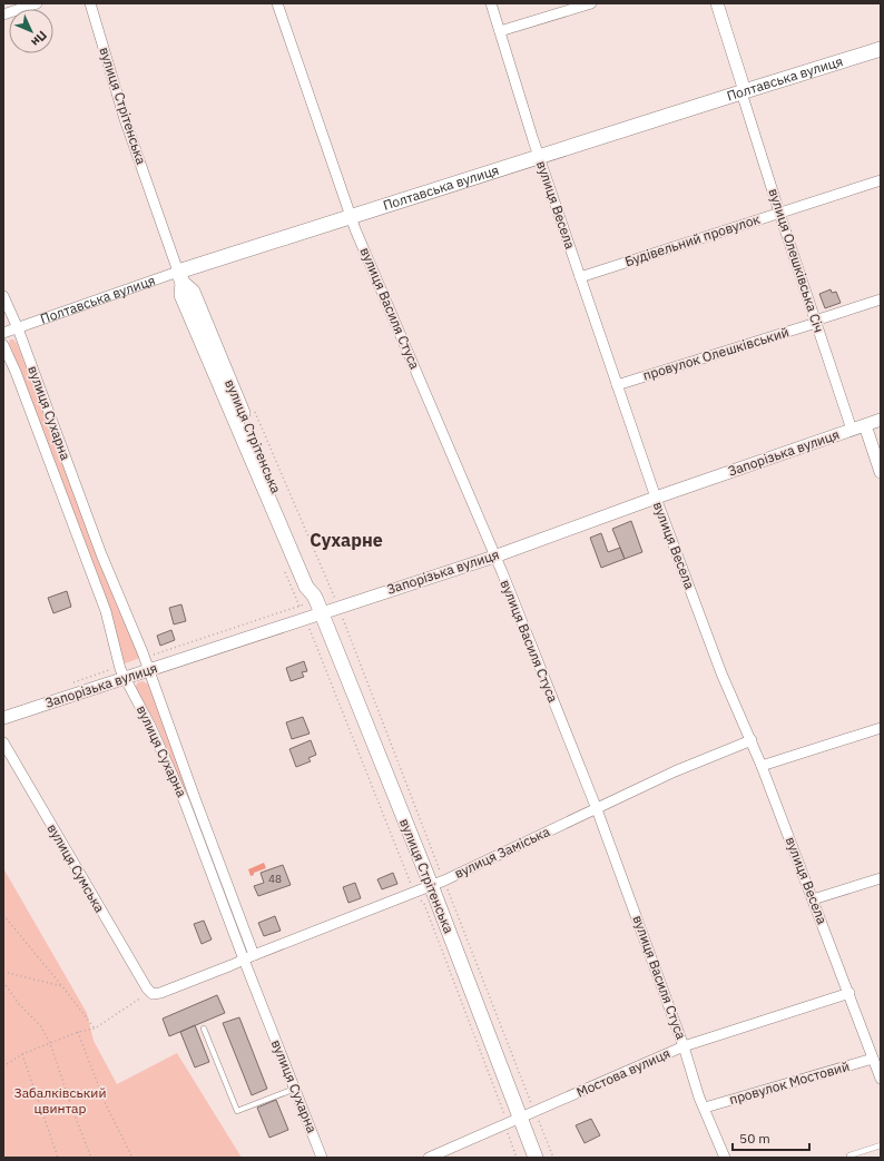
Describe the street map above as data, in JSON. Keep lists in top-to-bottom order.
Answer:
{
  "streets": {
    "main road": ["Полтавська вулиця", "вулиця Стрітенська"],
    "street": [
      "вулиця Весела",
      "Будівельний провулок",
      "вулиця Олешківська Січ",
      "вулиця Василя Стуса",
      "провулок Олешківський",
      "вулиця Сухарна",
      "Запорізька вулиця",
      "вулиця Заміська",
      "вулиця Сумська",
      "Мостова вулиця",
      "провулок Мостовий"
    ]
  },
  "crossings": [
    ["Полтавська вулиця", "вулиця Стрітенська"],
    ["Полтавська вулиця", "вулиця Весела"],
    ["Полтавська вулиця", "вулиця Олешківська Січ"],
    ["Полтавська вулиця", "вулиця Василя Стуса"],
    ["Полтавська вулиця", "вулиця Сухарна"],
    ["вулиця Стрітенська", "Запорізька вулиця"],
    ["вулиця Стрітенська", "вулиця Заміська"],
    ["вулиця Стрітенська", "Мостова вулиця"],
    ["вулиця Весела", "Будівельний провулок"],
    ["вулиця Весела", "провулок Олешківський"],
    ["вулиця Весела", "Запорізька вулиця"],
    ["вулиця Весела", "вулиця Заміська"],
    ["вулиця Весела", "Мостова вулиця"],
    ["вулиця Весела", "провулок Мостовий"],
    ["Будівельний провулок", "вулиця Олешківська Січ"],
    ["вулиця Олешківська Січ", "провулок Олешківський"],
    ["вулиця Олешківська Січ", "Запорізька вулиця"],
    ["вулиця Василя Стуса", "Запорізька вулиця"],
    ["вулиця Василя Стуса", "вулиця Заміська"],
    ["вулиця Василя Стуса", "Мостова вулиця"],
    ["вулиця Василя Стуса", "провулок Мостовий"],
    ["вулиця Сухарна", "Запорізька вулиця"],
    ["вулиця Сухарна", "вулиця Заміська"],
    ["вулиця Заміська", "вулиця Сумська"]
  ],
  "districts": ["Сухарне"],
  "parks": ["Забалківський цвинтар"],
  "house_numbers": ["48"],
  "scale_bar": "50 m",
  "north": "bottom right"
}
